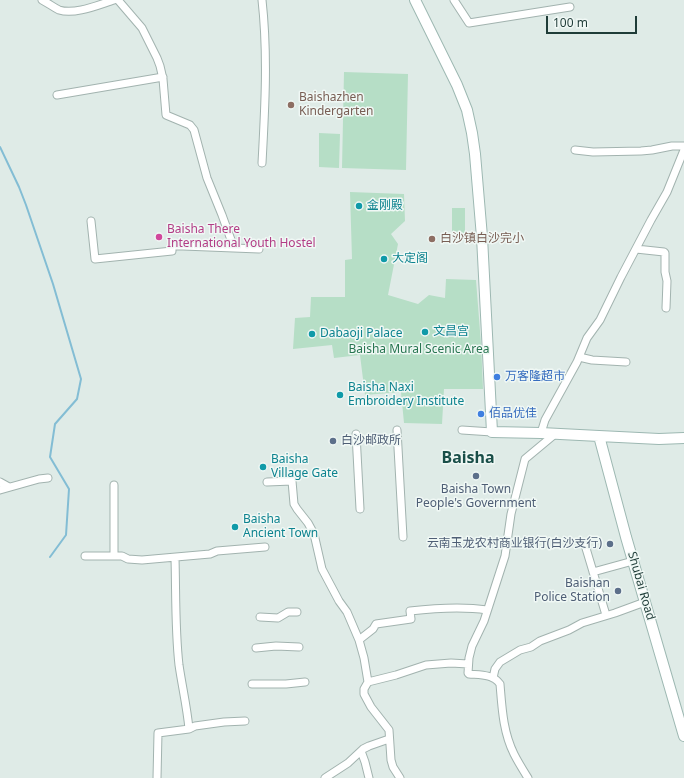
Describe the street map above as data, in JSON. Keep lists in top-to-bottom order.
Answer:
{
  "streets": {
    "main road": ["Shubai Road"]
  },
  "districts": ["Baisha"],
  "parks": ["Baisha Mural Scenic Area"],
  "places": [
    "Baishazhen Kindergarten",
    "金刚殿",
    "Baisha There International Youth Hostel",
    "白沙镇白沙完小",
    "大定阁",
    "文昌宫",
    "Dabaoji Palace",
    "万客隆超市",
    "Baisha Naxi Embroidery Institute",
    "佰品优佳",
    "白沙邮政所",
    "Baisha Village Gate",
    "Baisha Town People's Government",
    "Baisha Ancient Town",
    "云南玉龙农村商业银行(白沙支行)",
    "Baishan Police Station"
  ],
  "scale_bar": "100 m"
}
